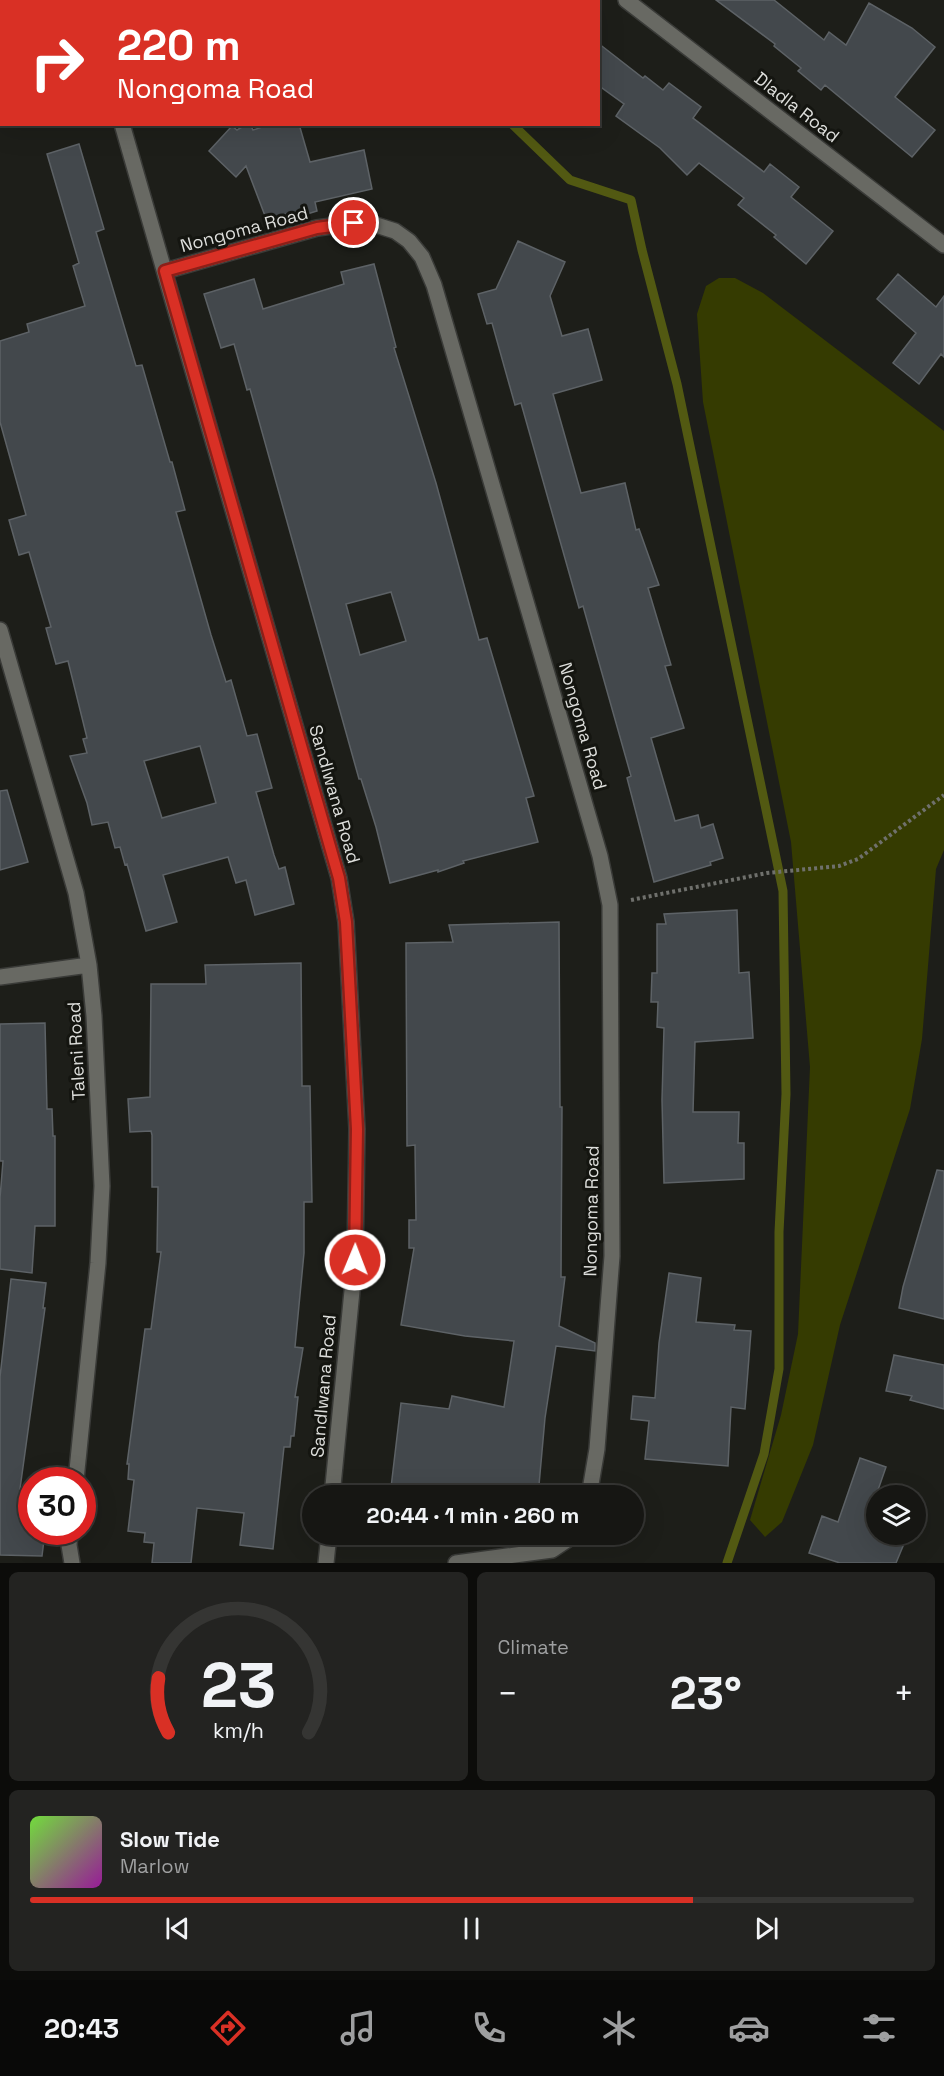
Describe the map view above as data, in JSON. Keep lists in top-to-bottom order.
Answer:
{
  "streets": {
    "street": [
      "Dladla Road",
      "Nongoma Road",
      "Sandlwana Road",
      "Taleni Road"
    ]
  },
  "crossings": [
    ["Nongoma Road", "Sandlwana Road"]
  ],
  "page": {
    "turn": ["220 m", "Nongoma Road"],
    "limit": "30",
    "trip": "20:44 · 1 min · 260 m",
    "tile": "Climate",
    "heat": ["−", "23°", "+"],
    "song": ["Slow Tide", "Marlow"],
    "tabs": "20:43",
    "gauge": ["23", "km/h"]
  }
}
